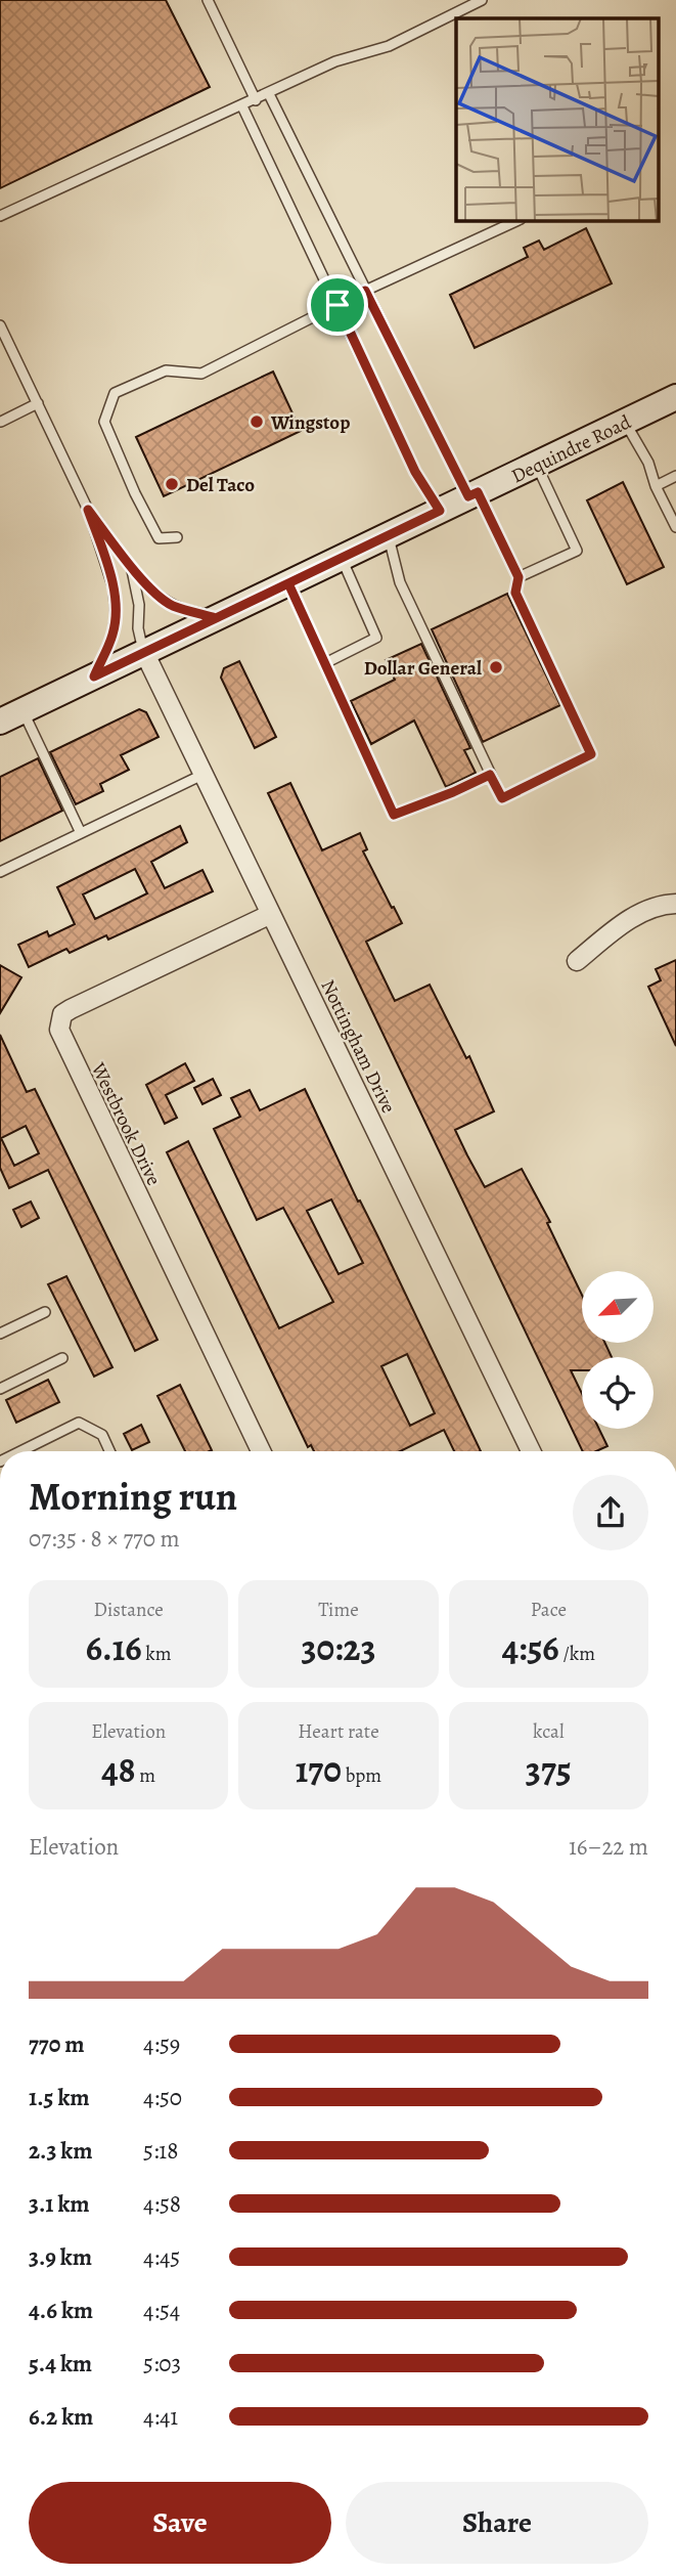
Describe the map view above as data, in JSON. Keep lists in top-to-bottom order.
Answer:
{
  "streets": {
    "main road": ["Dequindre Road"],
    "street": ["Nottingham Drive", "Westbrook Drive"]
  },
  "crossings": [
    ["Dequindre Road", "Nottingham Drive"],
    ["Nottingham Drive", "Westbrook Drive"]
  ],
  "places": ["Wingstop", "Del Taco", "Dollar General"],
  "north": "bottom left",
  "page": {
    "heading": ["Morning run", "07:35 · 8 × 770 m"],
    "stats": [
      ["Distance", "6.16 km"],
      ["Time", "30:23"],
      ["Pace", "4:56 /km"],
      ["Elevation", "48 m"],
      ["Heart rate", "170 bpm"],
      ["kcal", "375"]
    ],
    "chart": ["Elevation", "16–22 m"],
    "list": [
      {
        "name": "770 m",
        "note": "4:59"
      },
      {
        "name": "1.5 km",
        "note": "4:50"
      },
      {
        "name": "2.3 km",
        "note": "5:18"
      },
      {
        "name": "3.1 km",
        "note": "4:58"
      },
      {
        "name": "3.9 km",
        "note": "4:45"
      },
      {
        "name": "4.6 km",
        "note": "4:54"
      },
      {
        "name": "5.4 km",
        "note": "5:03"
      },
      {
        "name": "6.2 km",
        "note": "4:41"
      }
    ],
    "buttons": ["Save", "Share"]
  }
}
